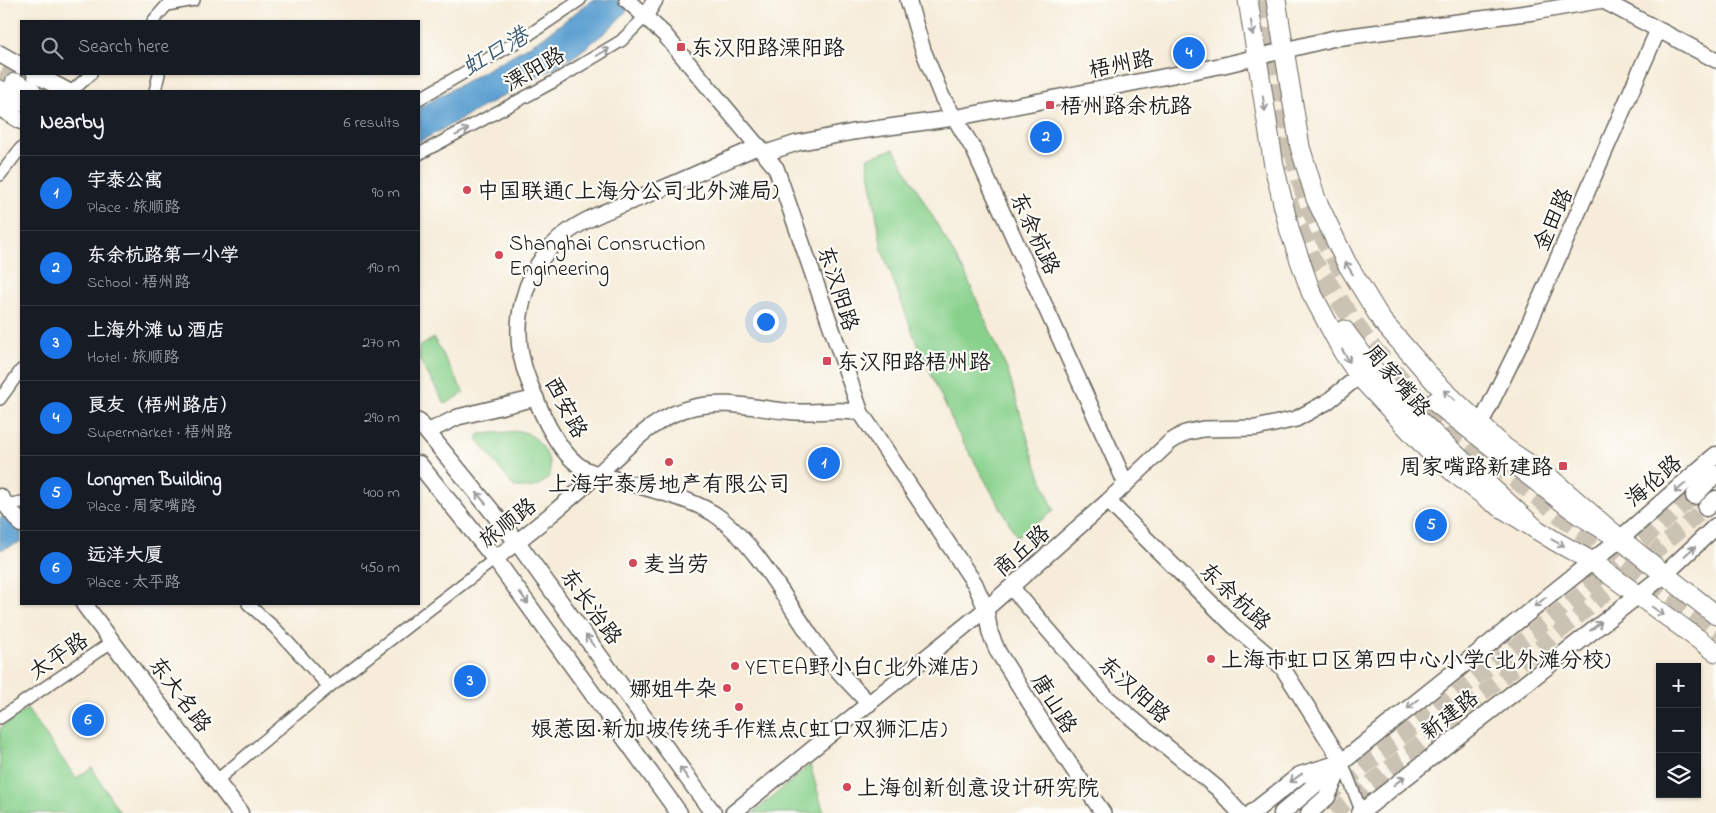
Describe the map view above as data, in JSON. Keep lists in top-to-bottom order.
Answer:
{
  "streets": {
    "main road": [
      "周家嘴路",
      "海伦路",
      "东长治路",
      "东大名路",
      "新建路"
    ],
    "street": [
      "梧州路",
      "溧阳路",
      "金田路",
      "东余杭路",
      "东汉阳路",
      "西安路",
      "旅顺路",
      "商丘路",
      "太平路",
      "唐山路"
    ]
  },
  "crossings": [
    ["梧州路", "东余杭路"],
    ["梧州路", "东汉阳路"],
    ["梧州路", "周家嘴路"],
    ["梧州路", "西安路"],
    ["溧阳路", "东汉阳路"],
    ["金田路", "周家嘴路"],
    ["东余杭路", "商丘路"],
    ["东余杭路", "新建路"],
    ["东汉阳路", "西安路"],
    ["东汉阳路", "旅顺路"],
    ["东汉阳路", "商丘路"],
    ["东汉阳路", "唐山路"],
    ["周家嘴路", "海伦路"],
    ["周家嘴路", "商丘路"],
    ["周家嘴路", "新建路"],
    ["西安路", "旅顺路"],
    ["西安路", "商丘路"],
    ["西安路", "东长治路"],
    ["海伦路", "新建路"],
    ["旅顺路", "东长治路"],
    ["旅顺路", "东大名路"],
    ["商丘路", "唐山路"],
    ["太平路", "东大名路"]
  ],
  "one_way": ["东长治路"],
  "water": ["虹口港"],
  "places": {
    "transit": [
      "东汉阳路溧阳路",
      "梧州路余杭路",
      "东汉阳路梧州路",
      "周家嘴路新建路"
    ],
    "other": [
      "中国联通(上海分公司北外滩局)",
      "Shanghai Consruction Engineering",
      "上海宇泰房地产有限公司",
      "麦当劳",
      "上海市虹口区第四中心小学(北外滩分校)",
      "YETEA野小白(北外滩店)",
      "娜姐牛杂",
      "娘惹囡·新加坡传统手作糕点(虹口双狮汇店)",
      "上海创新创意设计研究院"
    ]
  },
  "page": {
    "search": "Search here",
    "pins": [
      "4",
      "2",
      "1",
      "5",
      "3",
      "6"
    ],
    "heading": ["Nearby", "6 results"],
    "list": [
      {
        "mark": "1",
        "name": "宇泰公寓",
        "note": "Place · 旅顺路",
        "value": "90 m"
      },
      {
        "mark": "2",
        "name": "东余杭路第一小学",
        "note": "School · 梧州路",
        "value": "190 m"
      },
      {
        "mark": "3",
        "name": "上海外滩 W 酒店",
        "note": "Hotel · 旅顺路",
        "value": "270 m"
      },
      {
        "mark": "4",
        "name": "良友（梧州路店）",
        "note": "Supermarket · 梧州路",
        "value": "290 m"
      },
      {
        "mark": "5",
        "name": "Longmen Building",
        "note": "Place · 周家嘴路",
        "value": "400 m"
      },
      {
        "mark": "6",
        "name": "远洋大厦",
        "note": "Place · 太平路",
        "value": "450 m"
      }
    ],
    "map_buttons": ["+", "−"]
  }
}
